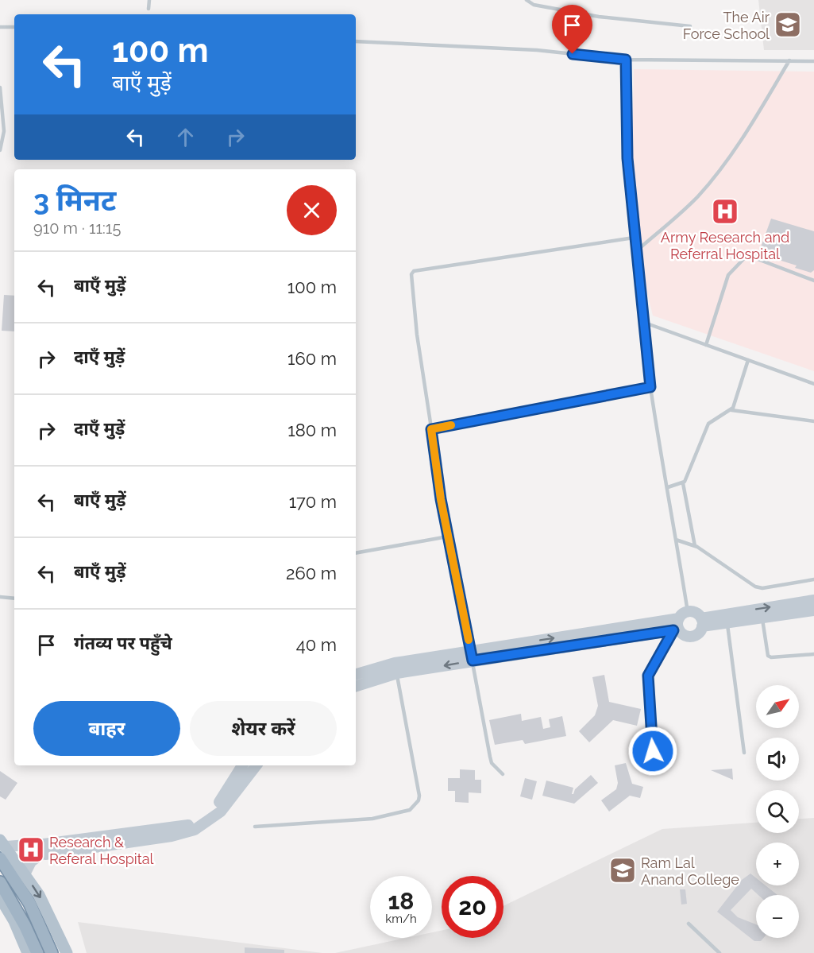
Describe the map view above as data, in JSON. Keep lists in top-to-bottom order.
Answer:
{
  "places": {
    "school or university": ["The Air Force School", "Ram Lal Anand College"],
    "hospital": ["Army Research and Referral Hospital", "Research & Referal Hospital"]
  },
  "north": "top right",
  "page": {
    "turn": ["100 m", "बाएँ मुड़ें"],
    "heading": ["3 मिनट", "910 m · 11:15"],
    "list": [
      {
        "name": "बाएँ मुड़ें",
        "value": "100 m"
      },
      {
        "name": "दाएँ मुड़ें",
        "value": "160 m"
      },
      {
        "name": "दाएँ मुड़ें",
        "value": "180 m"
      },
      {
        "name": "बाएँ मुड़ें",
        "value": "170 m"
      },
      {
        "name": "बाएँ मुड़ें",
        "value": "260 m"
      },
      {
        "name": "गंतव्य पर पहुँचे",
        "value": "40 m"
      }
    ],
    "map_buttons": ["+", "−"],
    "buttons": ["बाहर", "शेयर करें"],
    "speed": "18 km/h",
    "limit": "20"
  }
}
